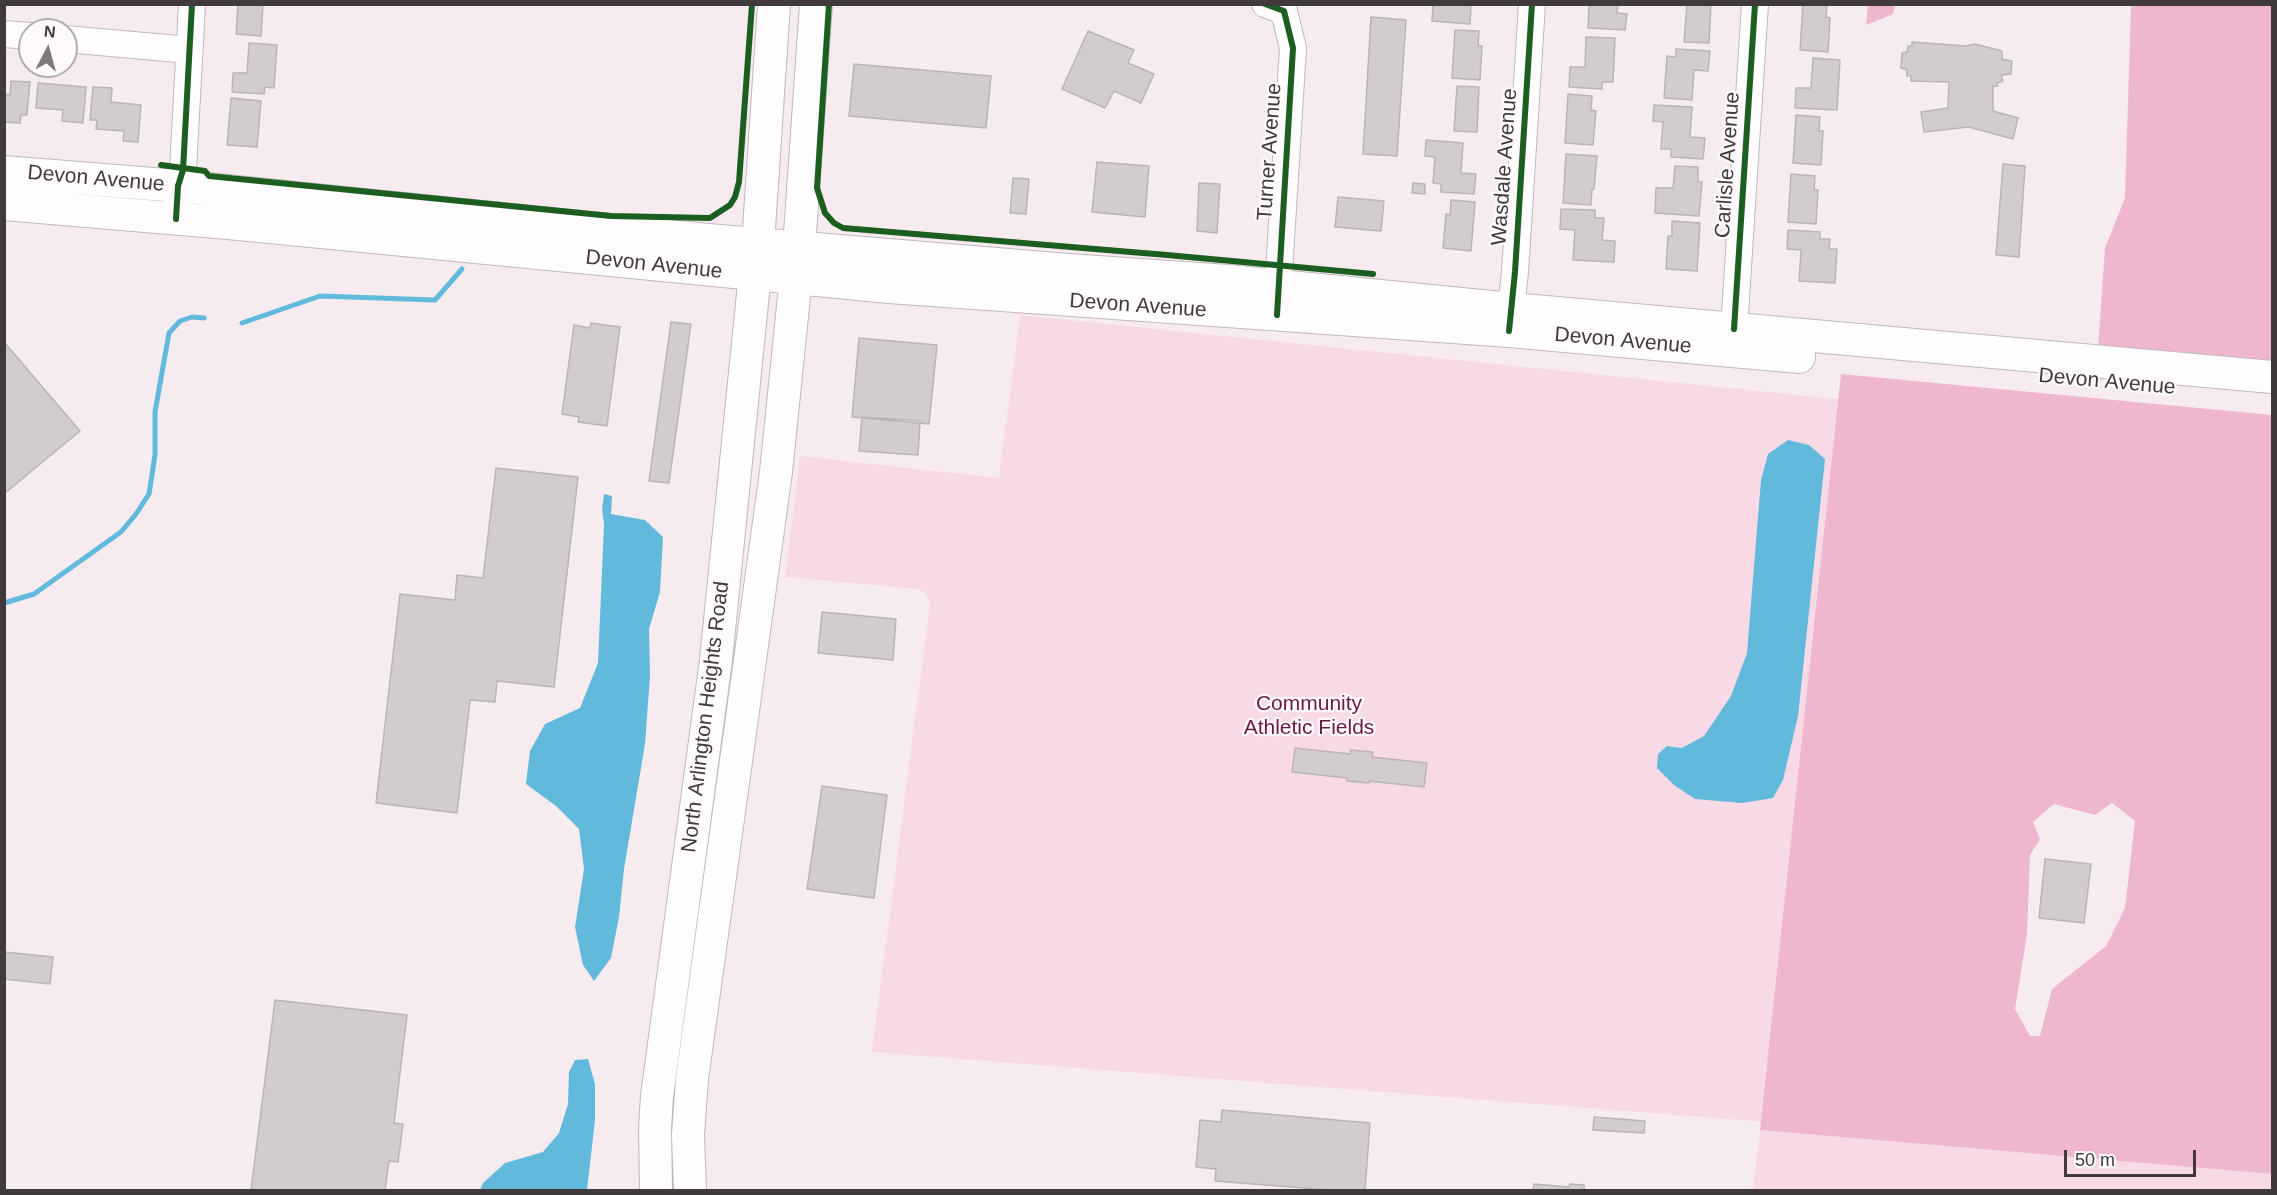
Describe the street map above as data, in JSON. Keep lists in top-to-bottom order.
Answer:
{
  "streets": {
    "main road": ["Devon Avenue", "North Arlington Heights Road"],
    "street": ["Turner Avenue", "Carlisle Avenue", "Wasdale Avenue"]
  },
  "crossings": [
    ["Turner Avenue", "Devon Avenue"],
    ["Carlisle Avenue", "Devon Avenue"],
    ["Wasdale Avenue", "Devon Avenue"],
    ["Devon Avenue", "North Arlington Heights Road"]
  ],
  "parks": ["Community Athletic Fields"],
  "scale_bar": "50 m",
  "north": "top"
}
